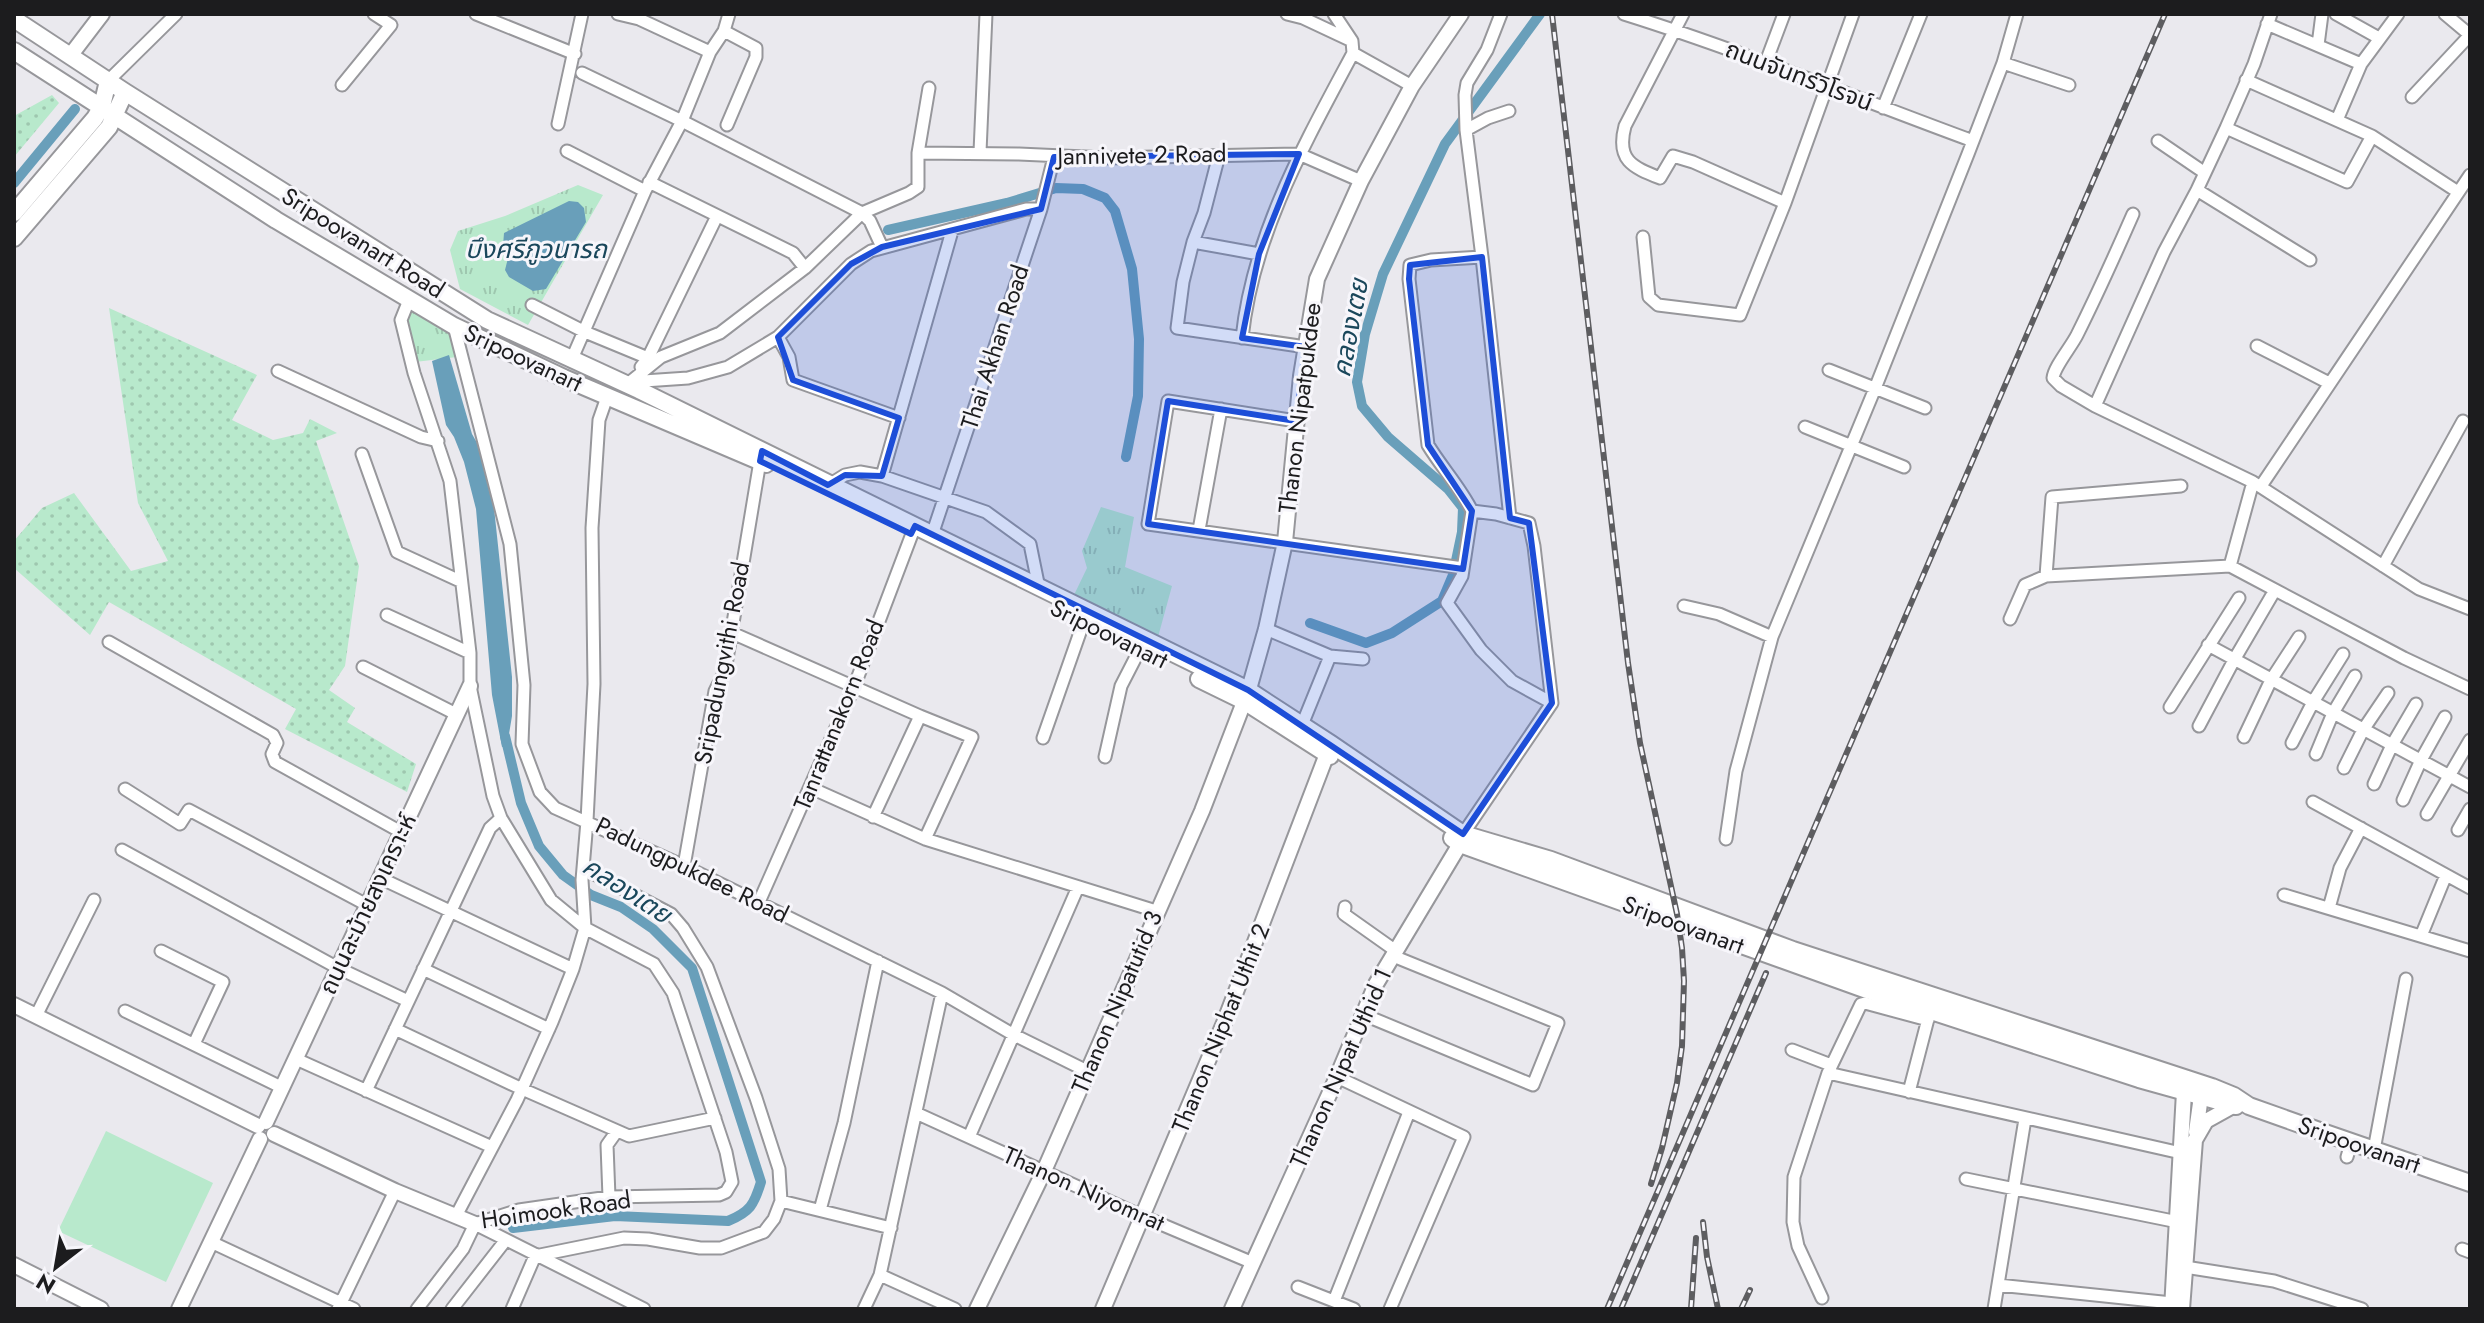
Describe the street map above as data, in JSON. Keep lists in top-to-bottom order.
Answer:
{
  "streets": {
    "main road": ["Sripoovanart Road", "Sripoovanart"],
    "street": [
      "ถนนจันทร์วิโรจน์",
      "Jannivete 2 Road",
      "Thai Akhan Road",
      "Thanon Nipatpukdee",
      "Sripadungvithi Road",
      "Tanrattanakorn Road",
      "Padungpukdee Road",
      "ถนนละม้ายสงเคราะห์",
      "Thanon Nipatutid 3",
      "Thanon Niphat Uthit 2",
      "Thanon Nipat Uthid 1",
      "Thanon Niyomrat",
      "Hoimook Road"
    ]
  },
  "crossings": [
    ["Jannivete 2 Road", "Thai Akhan Road"],
    ["Jannivete 2 Road", "Thanon Nipatpukdee"],
    ["Sripoovanart Road", "Sripoovanart"],
    ["Thai Akhan Road", "Sripoovanart"],
    ["Sripoovanart", "Thanon Nipatpukdee"],
    ["Sripoovanart", "Sripadungvithi Road"],
    ["Sripoovanart", "Tanrattanakorn Road"],
    ["Sripoovanart", "Padungpukdee Road"],
    ["Sripoovanart", "Thanon Nipatutid 3"],
    ["Sripoovanart", "Thanon Niphat Uthit 2"],
    ["Sripoovanart", "Thanon Nipat Uthid 1"],
    ["Sripoovanart", "Hoimook Road"],
    ["Thanon Nipatpukdee", "Thanon Nipatutid 3"],
    ["Sripadungvithi Road", "Padungpukdee Road"],
    ["Tanrattanakorn Road", "Padungpukdee Road"],
    ["Padungpukdee Road", "Thanon Nipatutid 3"],
    ["ถนนละม้ายสงเคราะห์", "Hoimook Road"],
    ["Thanon Nipatutid 3", "Thanon Niyomrat"],
    ["Thanon Niphat Uthit 2", "Thanon Niyomrat"],
    ["Thanon Nipat Uthid 1", "Thanon Niyomrat"]
  ],
  "water": ["บึงศรีภูวนารถ", "คลองเตย"],
  "north": "bottom left"
}
